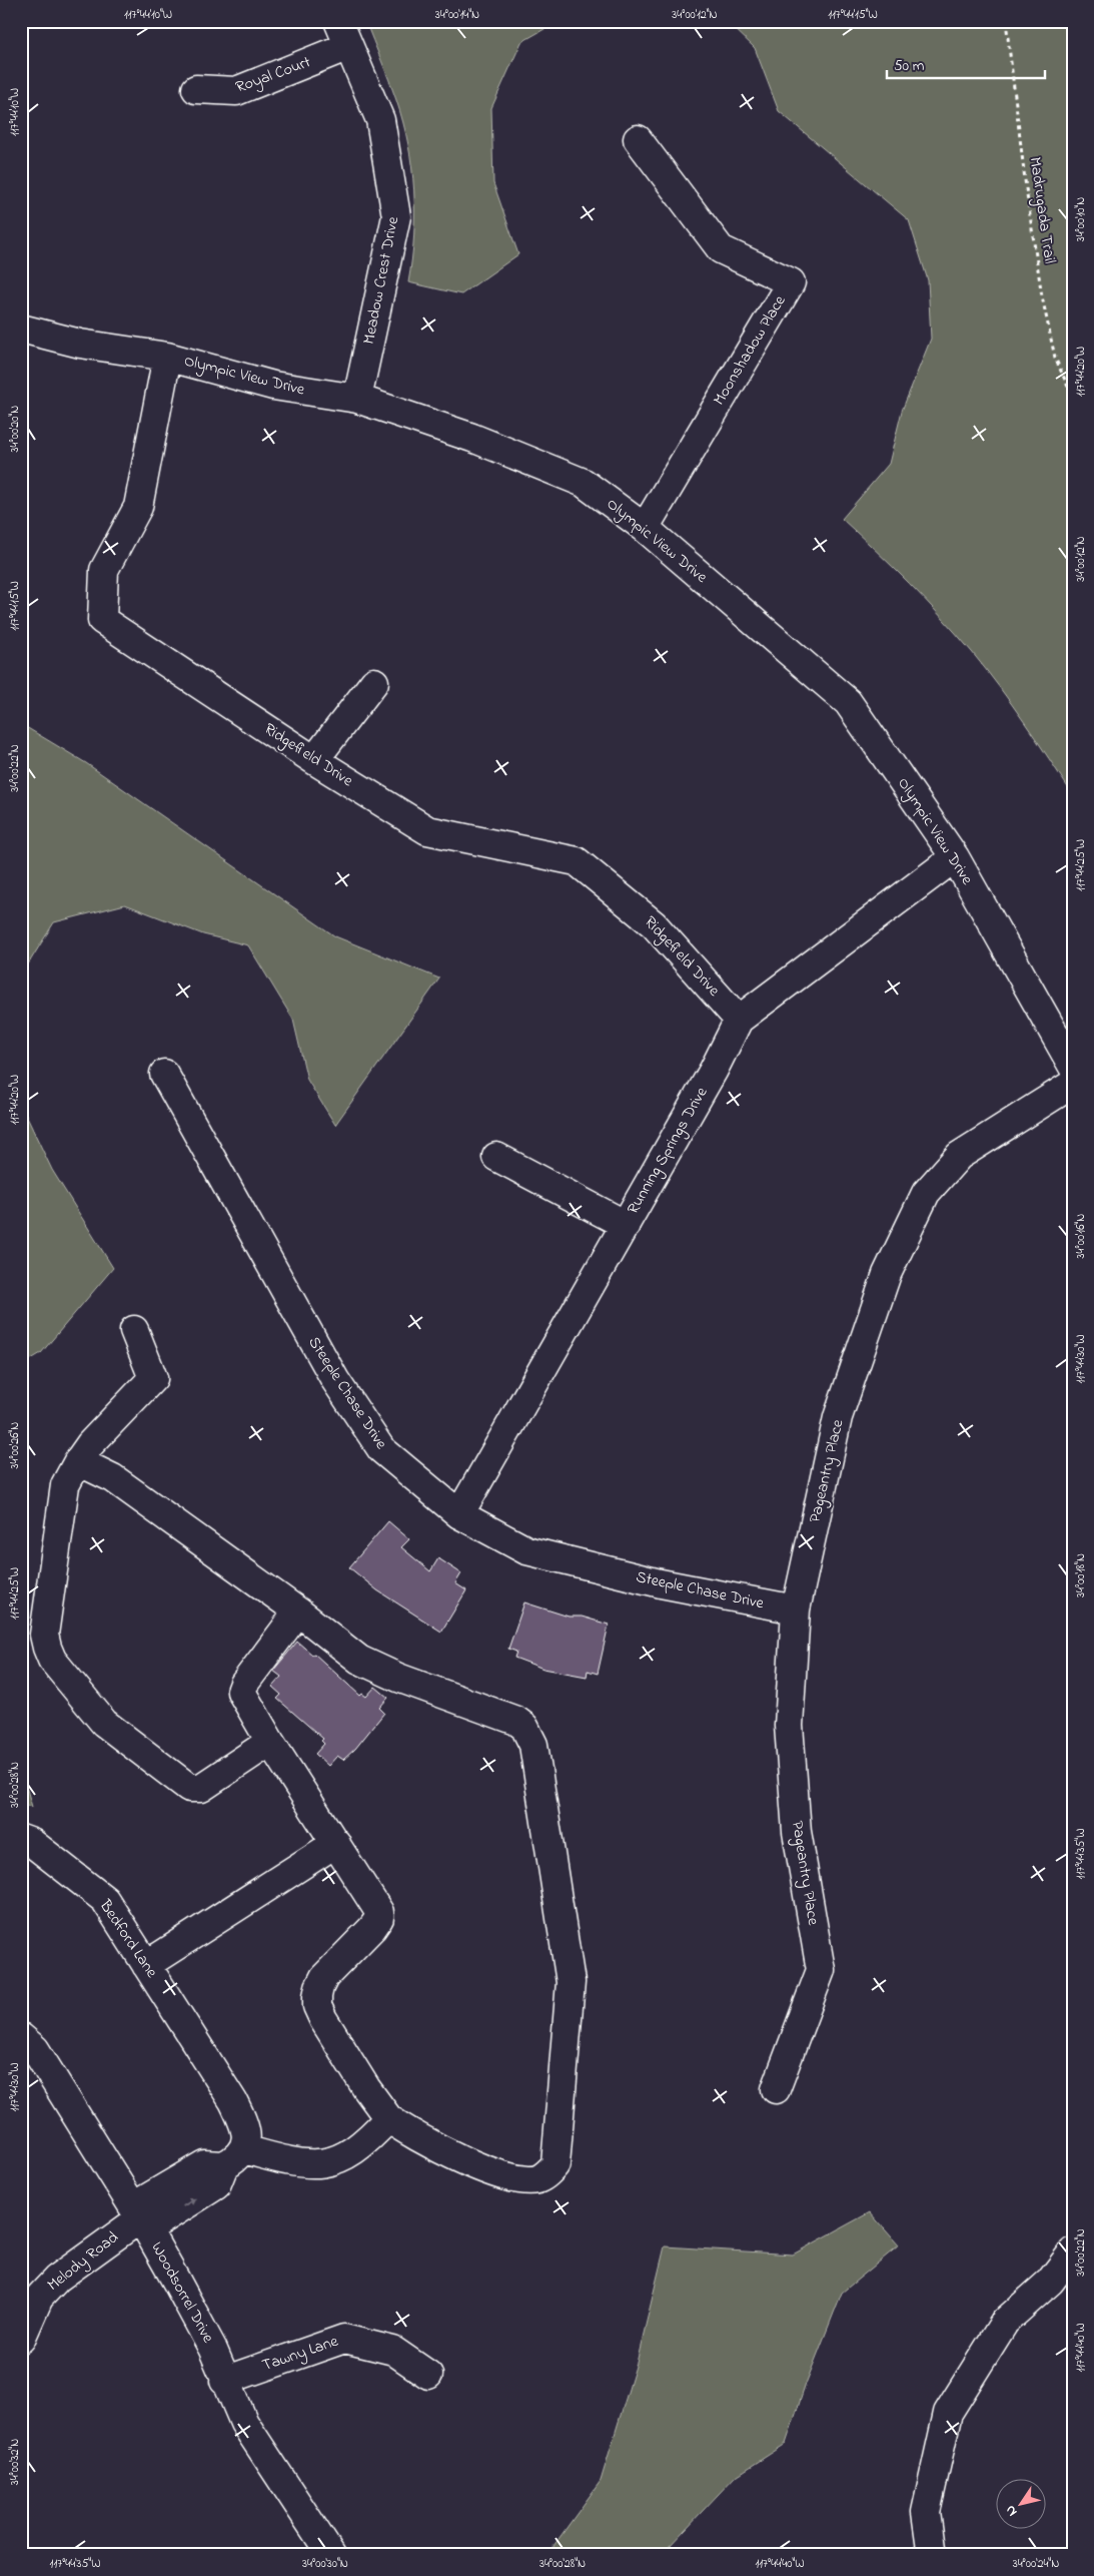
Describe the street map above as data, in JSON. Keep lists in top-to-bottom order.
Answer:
{
  "streets": {
    "street": [
      "Royal Court",
      "Meadow Crest Drive",
      "Moonshadow Place",
      "Olympic View Drive",
      "Ridgefield Drive",
      "Running Springs Drive",
      "Steeple Chase Drive",
      "Pageantry Place",
      "Bedford Lane",
      "Melody Road",
      "Woodsorrel Drive",
      "Tawny Lane"
    ],
    "path": ["Madrugada Trail"]
  },
  "crossings": [
    ["Royal Court", "Meadow Crest Drive"],
    ["Meadow Crest Drive", "Olympic View Drive"],
    ["Moonshadow Place", "Olympic View Drive"],
    ["Olympic View Drive", "Ridgefield Drive"],
    ["Olympic View Drive", "Running Springs Drive"],
    ["Ridgefield Drive", "Running Springs Drive"],
    ["Running Springs Drive", "Steeple Chase Drive"],
    ["Steeple Chase Drive", "Pageantry Place"],
    ["Bedford Lane", "Melody Road"],
    ["Melody Road", "Woodsorrel Drive"],
    ["Woodsorrel Drive", "Tawny Lane"]
  ],
  "scale_bar": "50 m",
  "north": "bottom left",
  "coordinates": [
    "117°44'10\"W",
    "34°00'14\"N",
    "34°00'12\"N",
    "117°44'15\"W",
    "34°00'10\"N",
    "117°44'20\"W",
    "34°00'20\"N",
    "34°00'22\"N",
    "117°44'25\"W",
    "34°00'16\"N",
    "117°44'30\"W",
    "34°00'26\"N",
    "34°00'18\"N",
    "34°00'28\"N",
    "117°44'35\"W",
    "117°44'40\"W",
    "34°00'32\"N",
    "34°00'30\"N",
    "34°00'24\"N"
  ]
}
